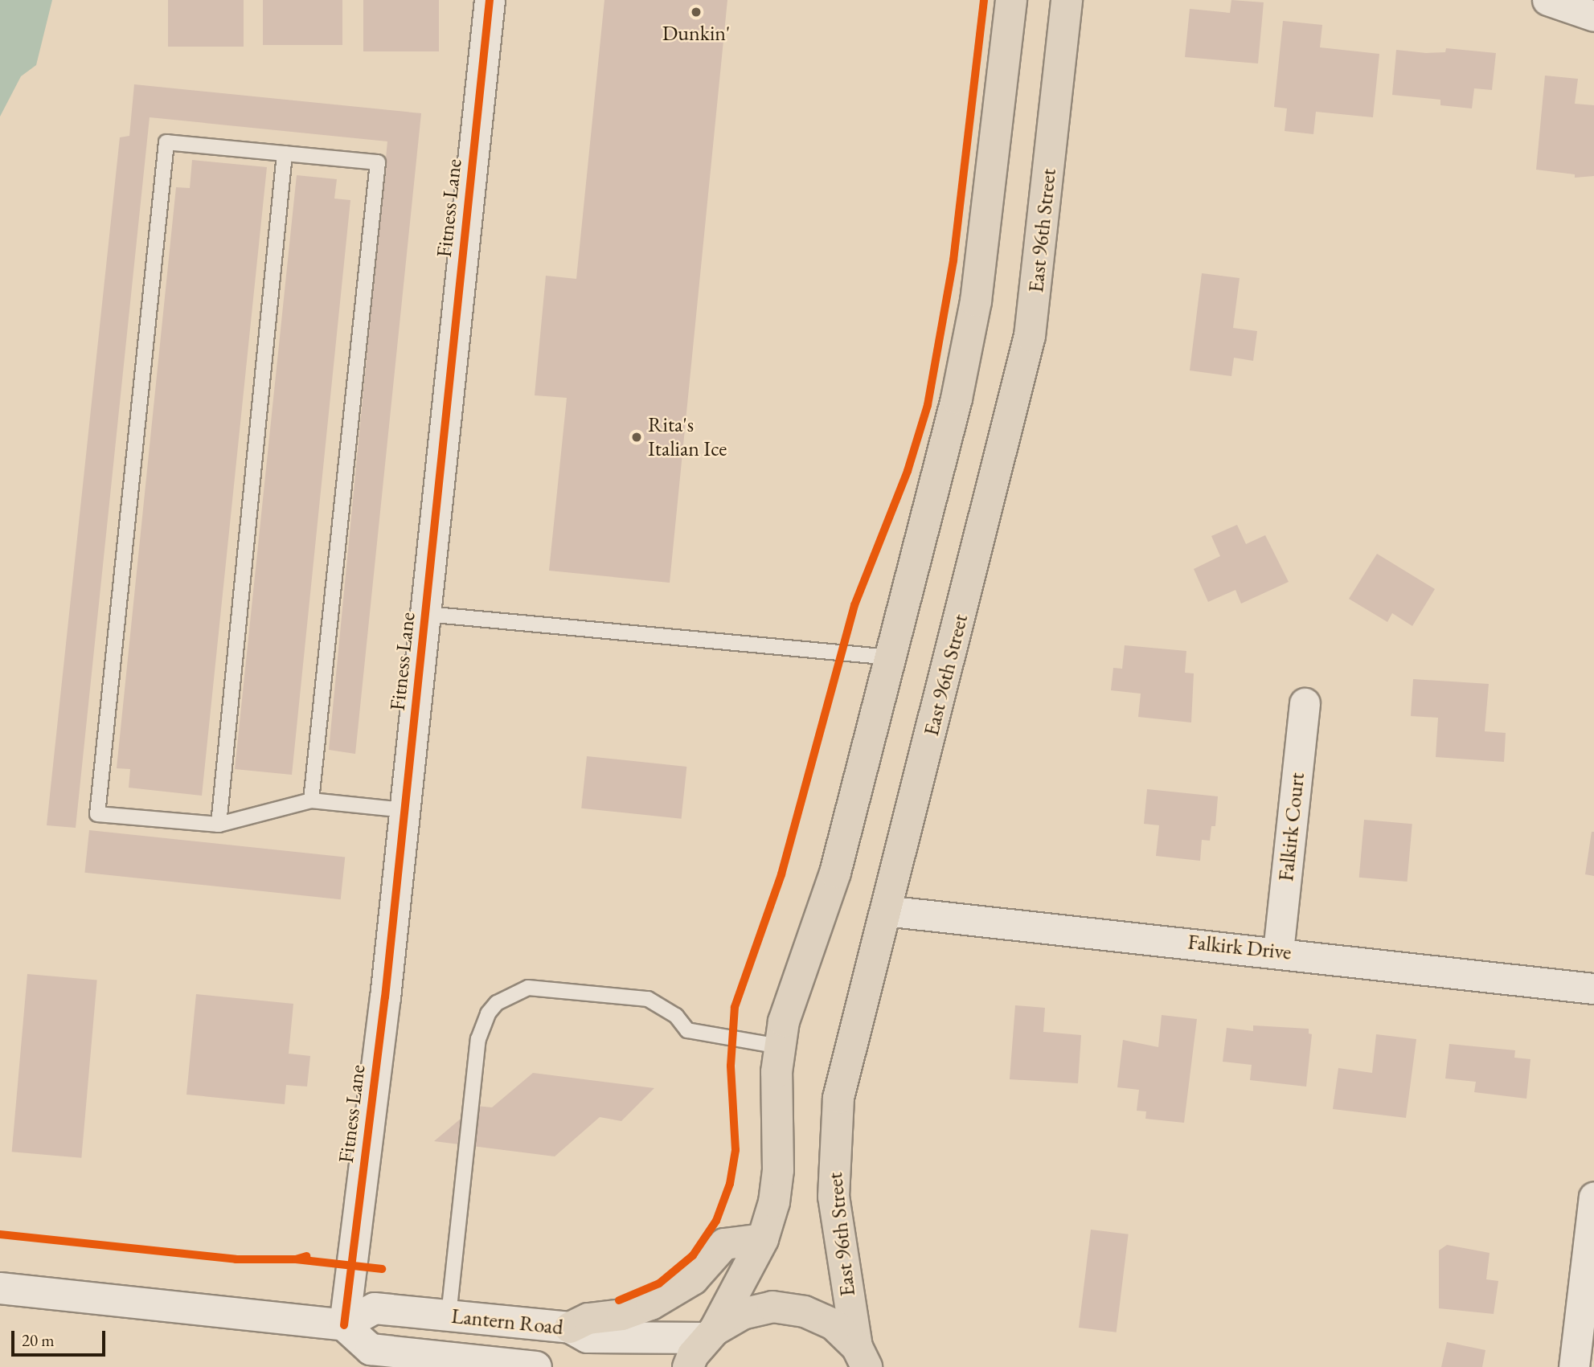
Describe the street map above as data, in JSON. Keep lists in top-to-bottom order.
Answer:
{
  "streets": {
    "main road": ["East 96th Street"],
    "street": [
      "Fitness Lane",
      "Falkirk Court",
      "Falkirk Drive",
      "Lantern Road"
    ]
  },
  "crossings": [
    ["Fitness Lane", "Lantern Road"],
    ["East 96th Street", "Falkirk Drive"],
    ["Falkirk Court", "Falkirk Drive"]
  ],
  "places": ["Dunkin'", "Rita's Italian Ice"],
  "scale_bar": "20 m"
}
